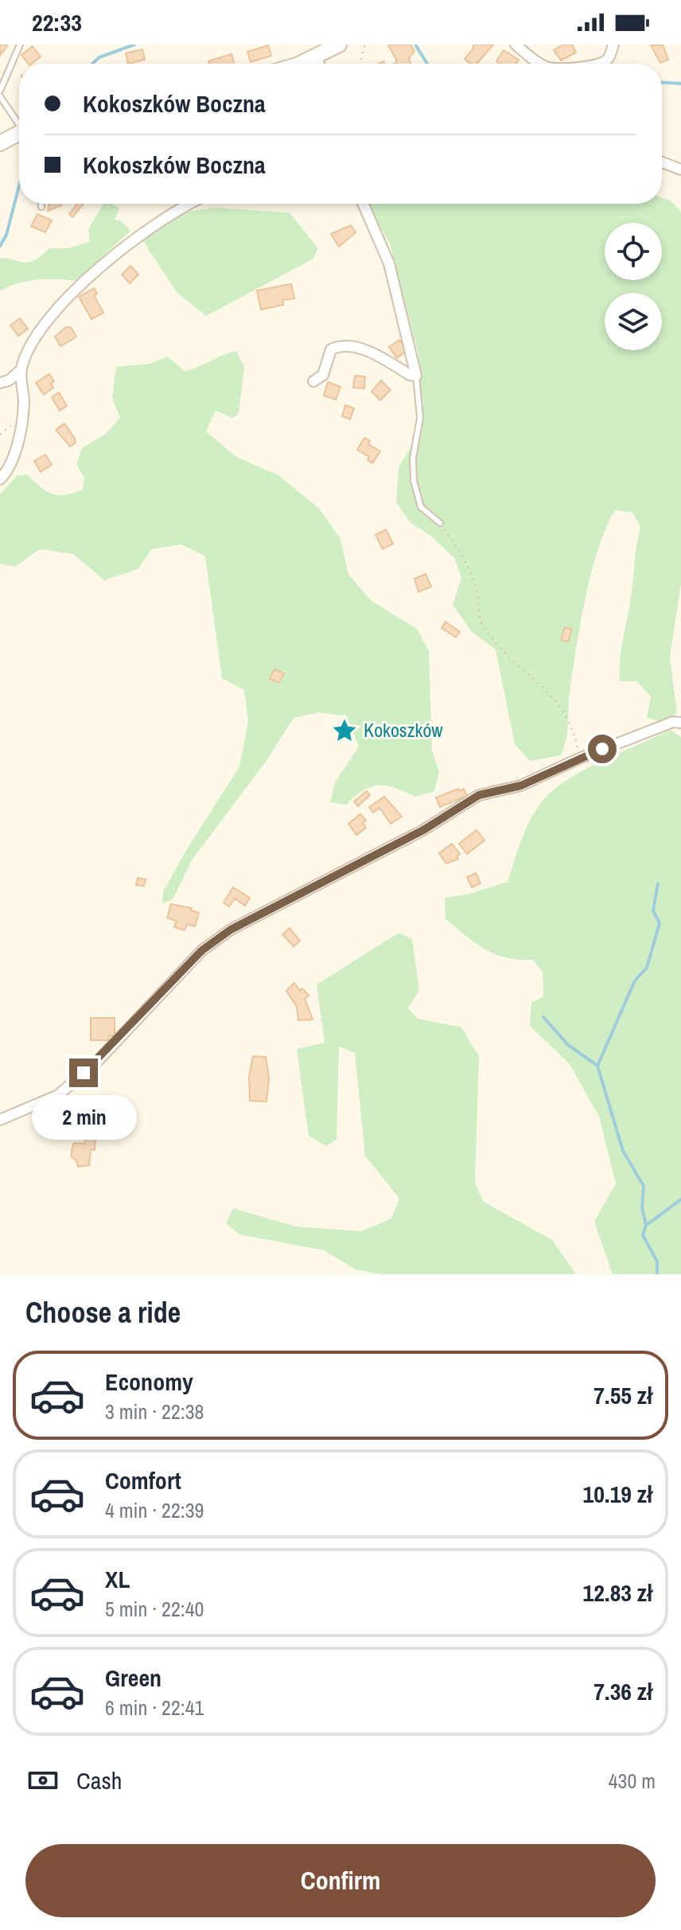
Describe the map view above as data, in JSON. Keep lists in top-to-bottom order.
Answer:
{
  "places": {
    "place": ["Kokoszków"]
  },
  "page": {
    "status": "22:33",
    "banner": ["Kokoszków Boczna", "Kokoszków Boczna"],
    "bubble": "2 min",
    "heading": "Choose a ride",
    "list": [
      {
        "name": "Economy",
        "note": "3 min · 22:38",
        "value": "7.55 zł"
      },
      {
        "name": "Comfort",
        "note": "4 min · 22:39",
        "value": "10.19 zł"
      },
      {
        "name": "XL",
        "note": "5 min · 22:40",
        "value": "12.83 zł"
      },
      {
        "name": "Green",
        "note": "6 min · 22:41",
        "value": "7.36 zł"
      }
    ],
    "pay": ["Cash", "430 m"],
    "buttons": "Confirm"
  }
}
